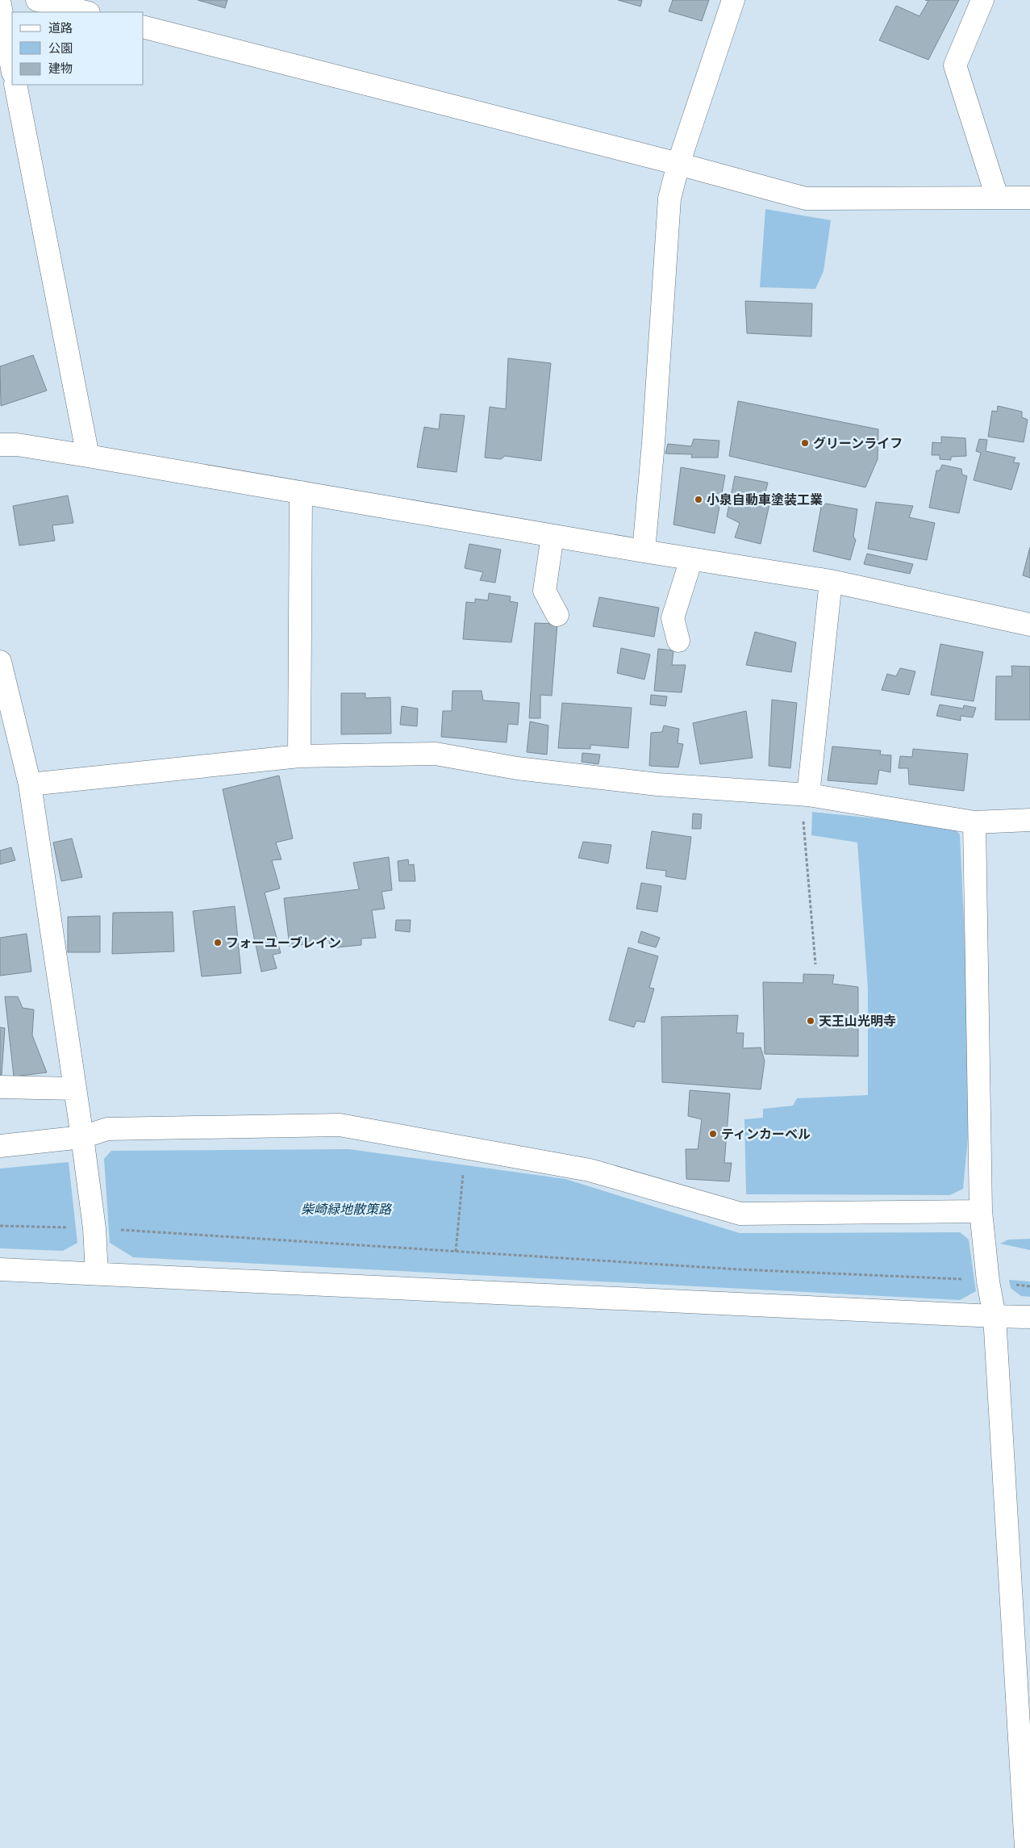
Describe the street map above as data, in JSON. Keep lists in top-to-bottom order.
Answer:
{
  "parks": ["柴崎緑地散策路"],
  "places": [
    "グリーンライフ",
    "小泉自動車塗装工業",
    "フォーユーブレイン",
    "天王山光明寺",
    "ティンカーベル"
  ],
  "legend": ["道路", "公園", "建物"]
}
